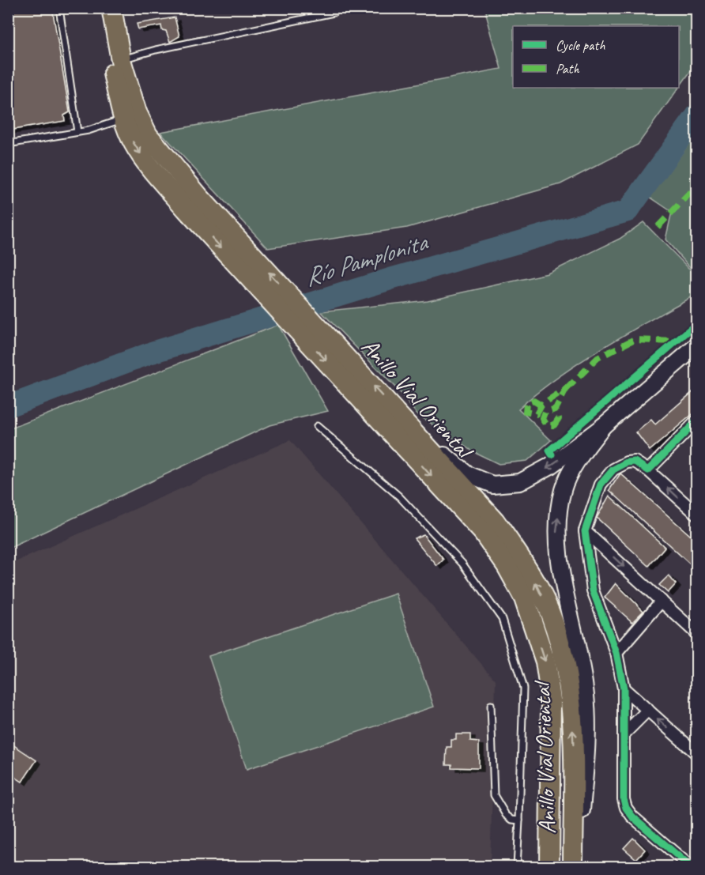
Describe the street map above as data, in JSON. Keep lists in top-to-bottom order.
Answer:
{
  "streets": {
    "highway": ["Anillo Vial Oriental"]
  },
  "water": ["Río Pamplonita"],
  "legend": ["Cycle path", "Path"]
}
